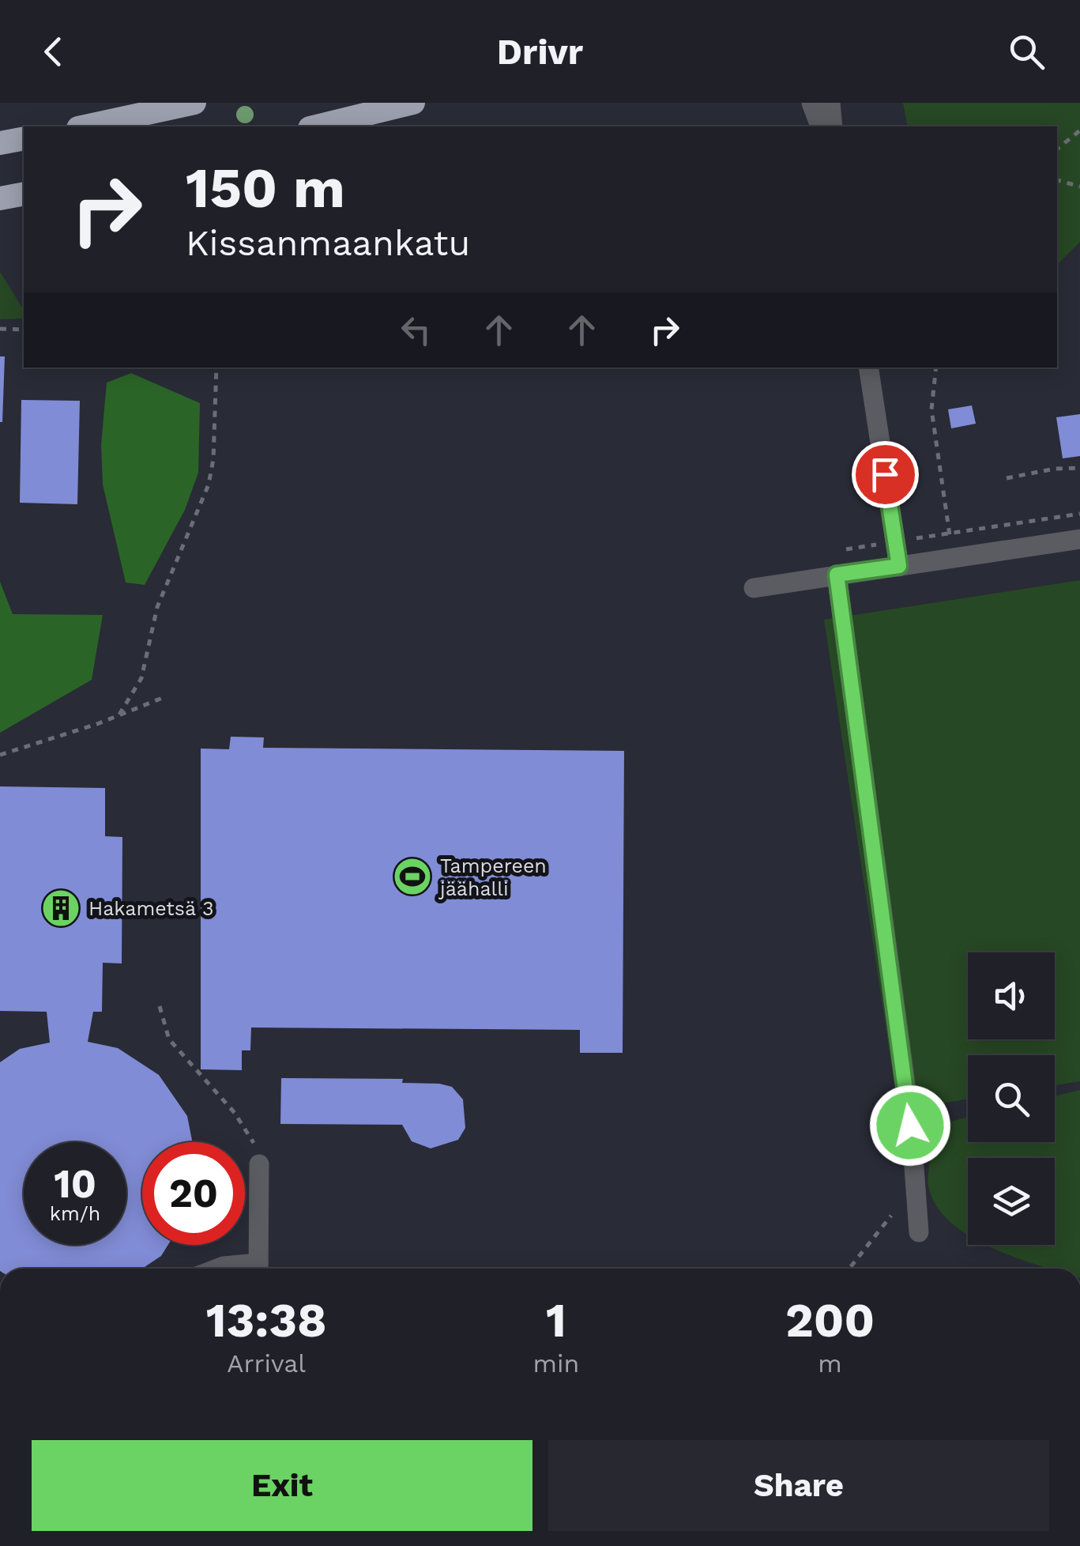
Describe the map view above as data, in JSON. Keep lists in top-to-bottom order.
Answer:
{
  "places": {
    "sports": ["Tampereen jäähalli"],
    "building": ["Hakametsä 3"]
  },
  "page": {
    "header": "Drivr",
    "turn": ["150 m", "Kissanmaankatu"],
    "speed": "10 km/h",
    "limit": "20",
    "eta": [
      "13:38",
      "Arrival",
      "1",
      "min",
      "200",
      "m"
    ],
    "buttons": ["Exit", "Share"]
  }
}
